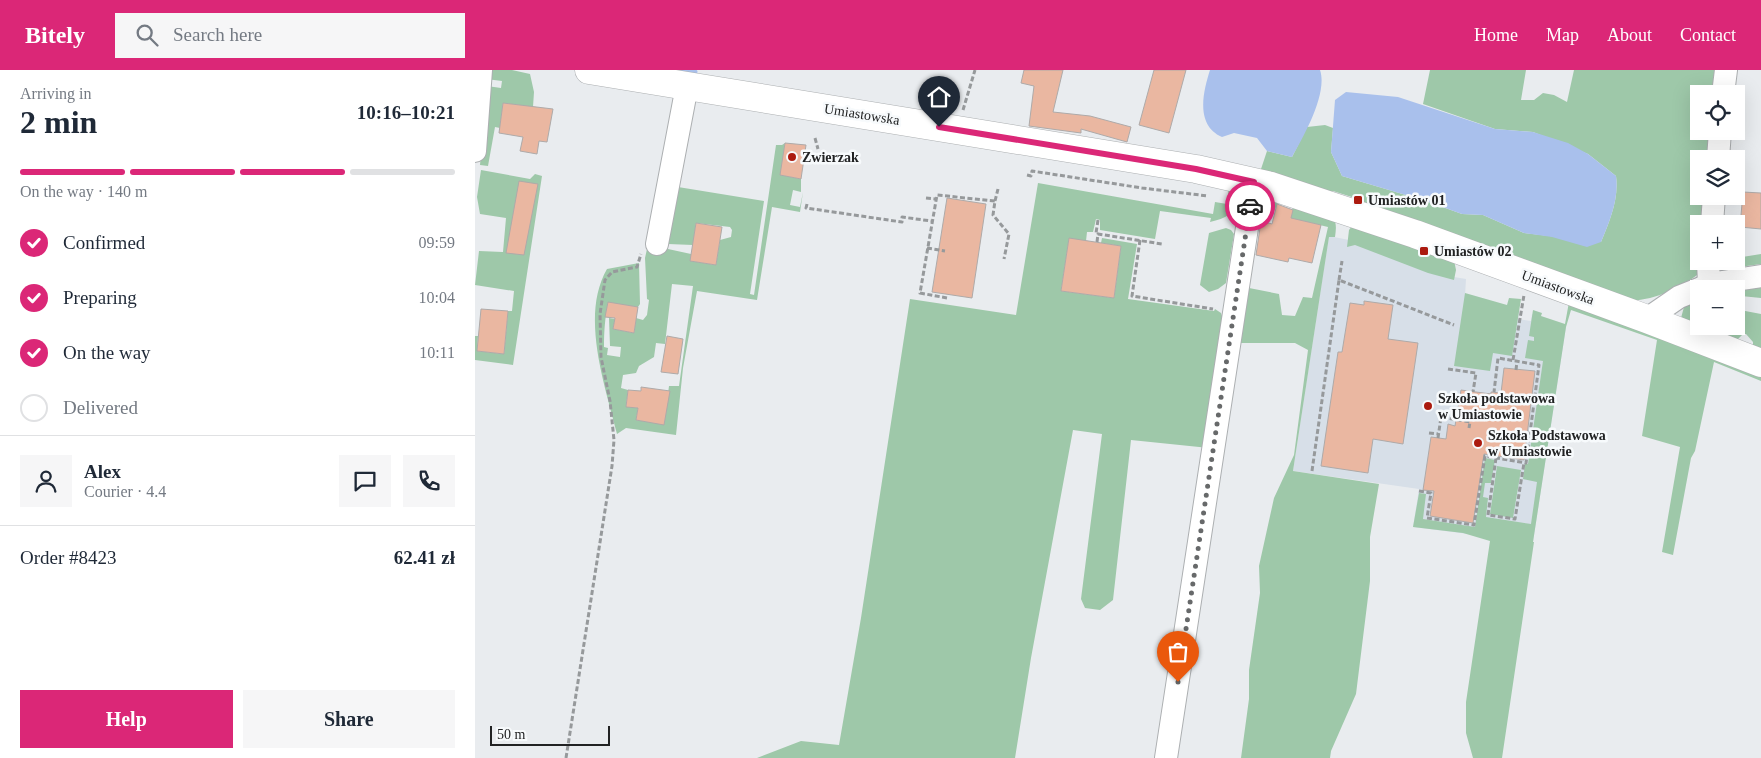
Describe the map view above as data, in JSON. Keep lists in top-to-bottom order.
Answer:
{
  "streets": {
    "main road": ["Umiastowska"]
  },
  "places": {
    "other": ["Zwierzak", "Szkoła podstawowa w Umiastowie", "Szkoła Podstawowa w Umiastowie"],
    "transit": ["Umiastów 01", "Umiastów 02"]
  },
  "scale_bar": "50 m",
  "page": {
    "header": "Bitely",
    "search": "Search here",
    "nav": [
      "Home",
      "Map",
      "About",
      "Contact"
    ],
    "heading": ["2 min", "Arriving in", "10:16–10:21"],
    "panel": [
      "Alex",
      "Courier · 4.4",
      "Order #8423",
      "62.41 zł"
    ],
    "map_buttons": ["+", "−"],
    "bar": "On the way · 140 m",
    "list": [
      ["Confirmed", "09:59"],
      ["Preparing", "10:04"],
      ["On the way", "10:11"],
      "Delivered"
    ],
    "buttons": ["Help", "Share"],
    "scale": "50 m"
  }
}
